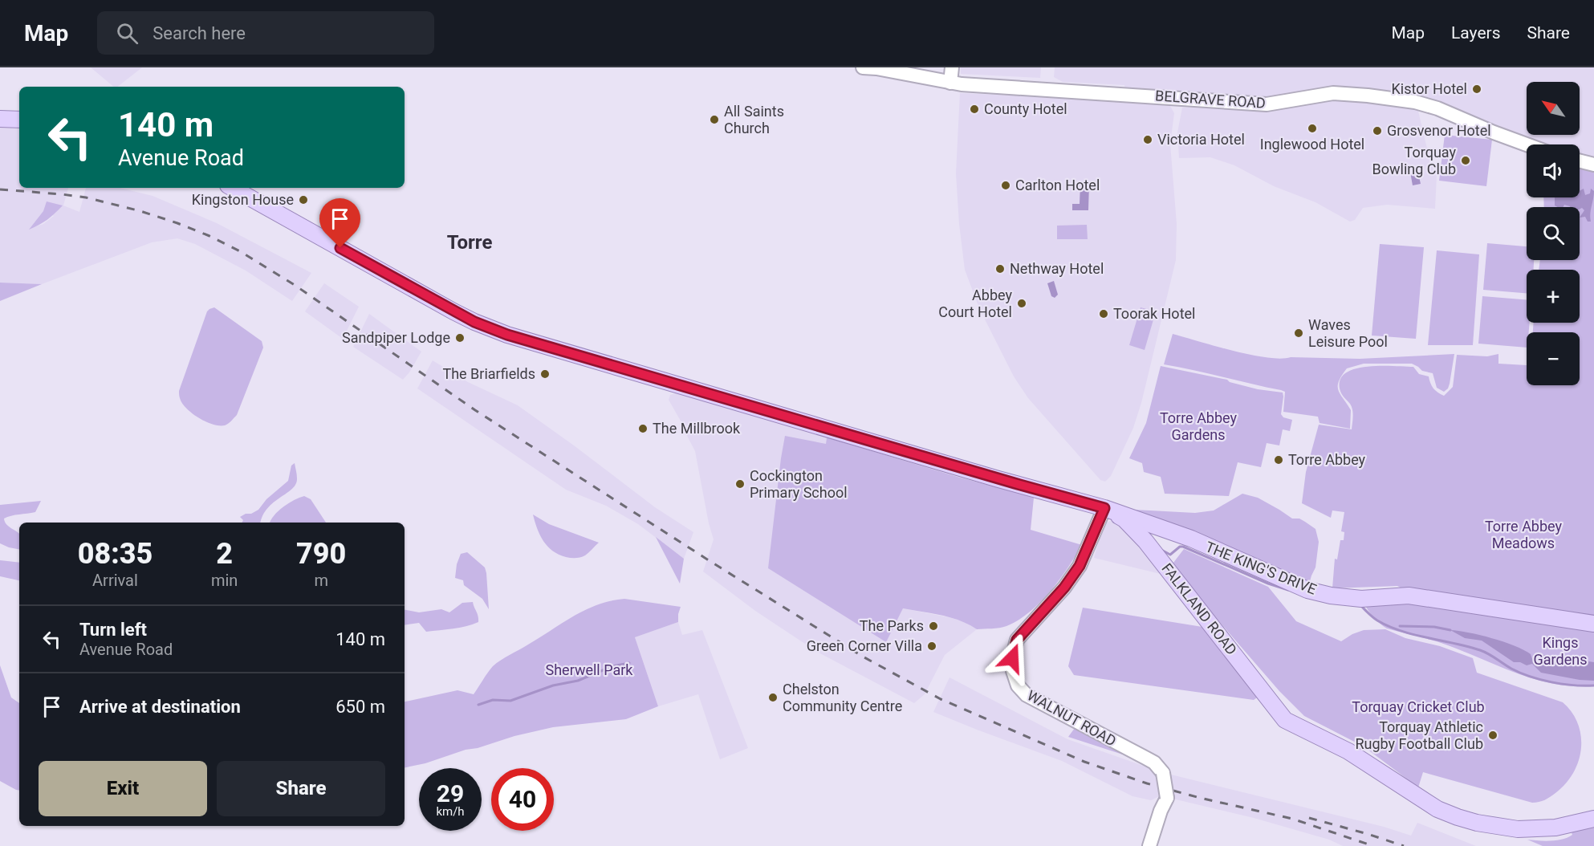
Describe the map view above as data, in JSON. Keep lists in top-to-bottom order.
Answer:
{
  "streets": {
    "main road": ["THE KING'S DRIVE", "FALKLAND ROAD"],
    "street": ["BELGRAVE ROAD", "WALNUT ROAD"]
  },
  "crossings": [
    ["THE KING'S DRIVE", "FALKLAND ROAD"],
    ["THE KING'S DRIVE", "WALNUT ROAD"],
    ["FALKLAND ROAD", "WALNUT ROAD"]
  ],
  "districts": ["Torre"],
  "parks": [
    "Torre Abbey Gardens",
    "Torre Abbey Meadows",
    "Kings Gardens",
    "Sherwell Park",
    "Torquay Cricket Club"
  ],
  "places": [
    "Kistor Hotel",
    "County Hotel",
    "All Saints Church",
    "Inglewood Hotel",
    "Grosvenor Hotel",
    "Victoria Hotel",
    "Torquay Bowling Club",
    "Carlton Hotel",
    "Kingston House",
    "Nethway Hotel",
    "Abbey Court Hotel",
    "Toorak Hotel",
    "Waves Leisure Pool",
    "Sandpiper Lodge",
    "The Briarfields",
    "The Millbrook",
    "Torre Abbey",
    "Cockington Primary School",
    "The Parks",
    "Green Corner Villa",
    "Chelston Community Centre",
    "Torquay Athletic Rugby Football Club"
  ],
  "north": "top left",
  "page": {
    "header": "Map",
    "search": "Search here",
    "nav": ["Map", "Layers", "Share"],
    "map_buttons": ["+", "−"],
    "turn": ["140 m", "Avenue Road"],
    "eta": [
      "08:35",
      "Arrival",
      "2",
      "min",
      "790",
      "m"
    ],
    "list": [
      {
        "name": "Turn left",
        "note": "Avenue Road",
        "value": "140 m"
      },
      {
        "name": "Arrive at destination",
        "value": "650 m"
      }
    ],
    "buttons": ["Exit", "Share"],
    "speed": "29 km/h",
    "limit": "40"
  }
}
